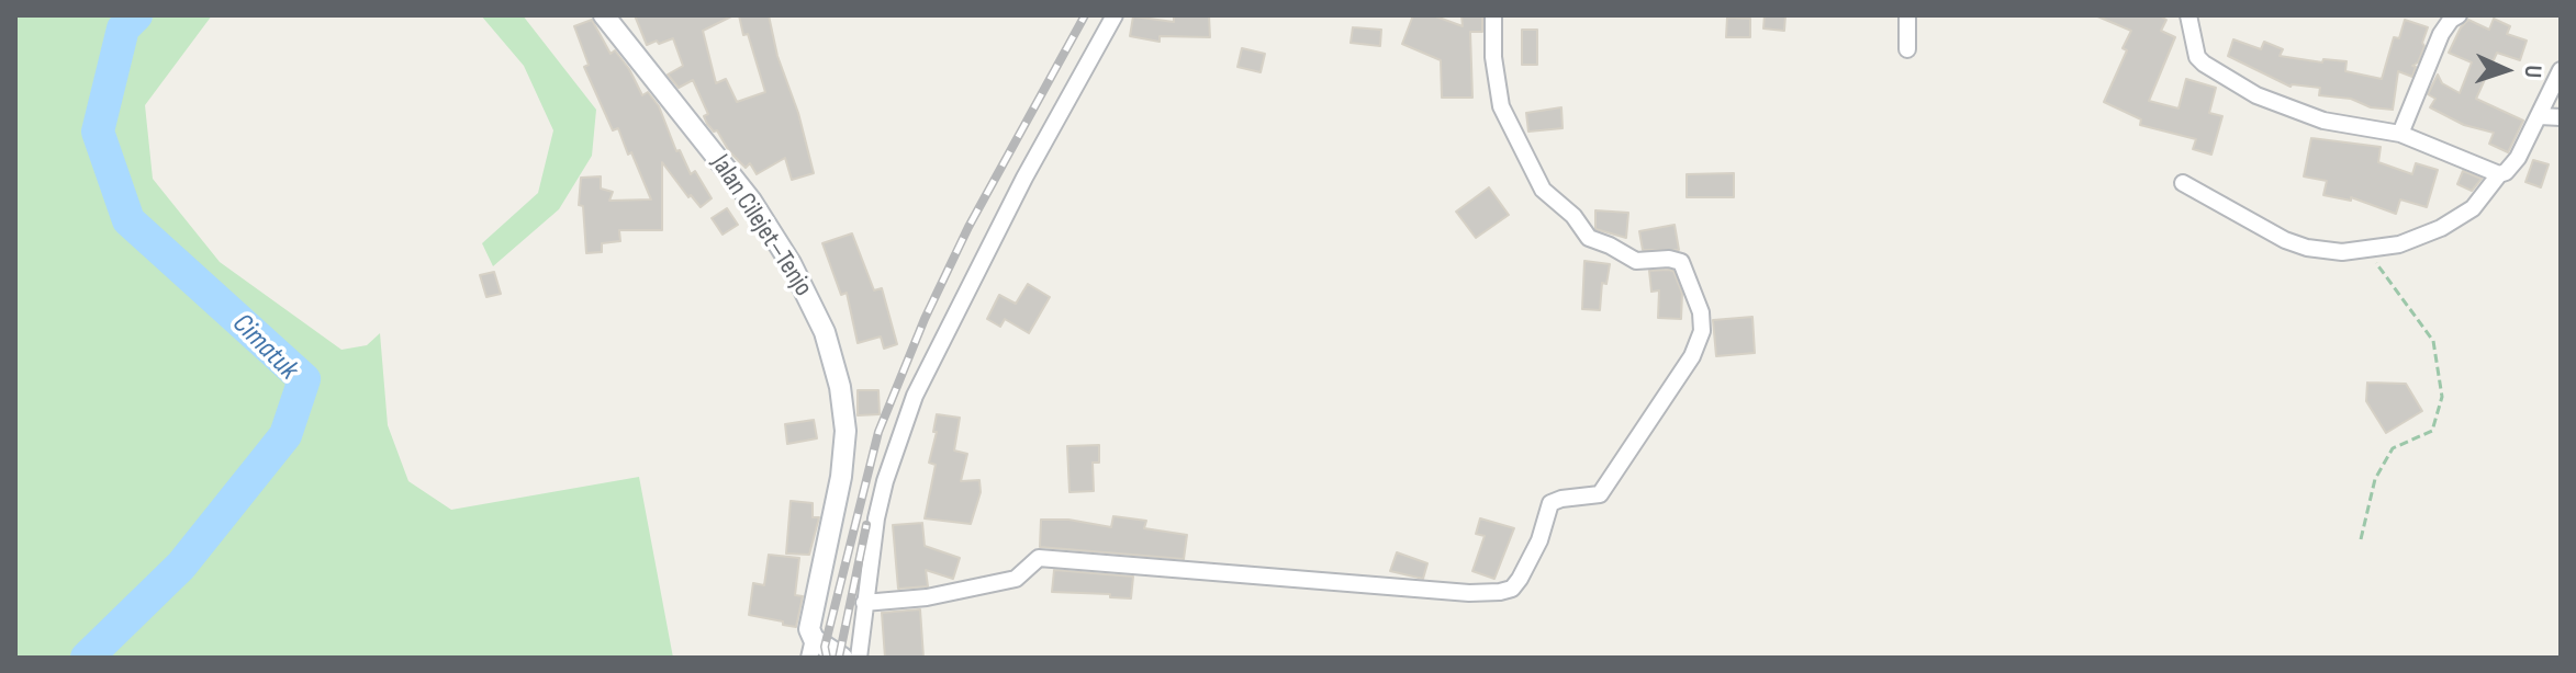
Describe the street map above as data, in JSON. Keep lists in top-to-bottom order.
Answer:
{
  "streets": {
    "main road": ["Jalan Cilejet–Tenjo"]
  },
  "water": ["Cimatuk"],
  "north": "right"
}
